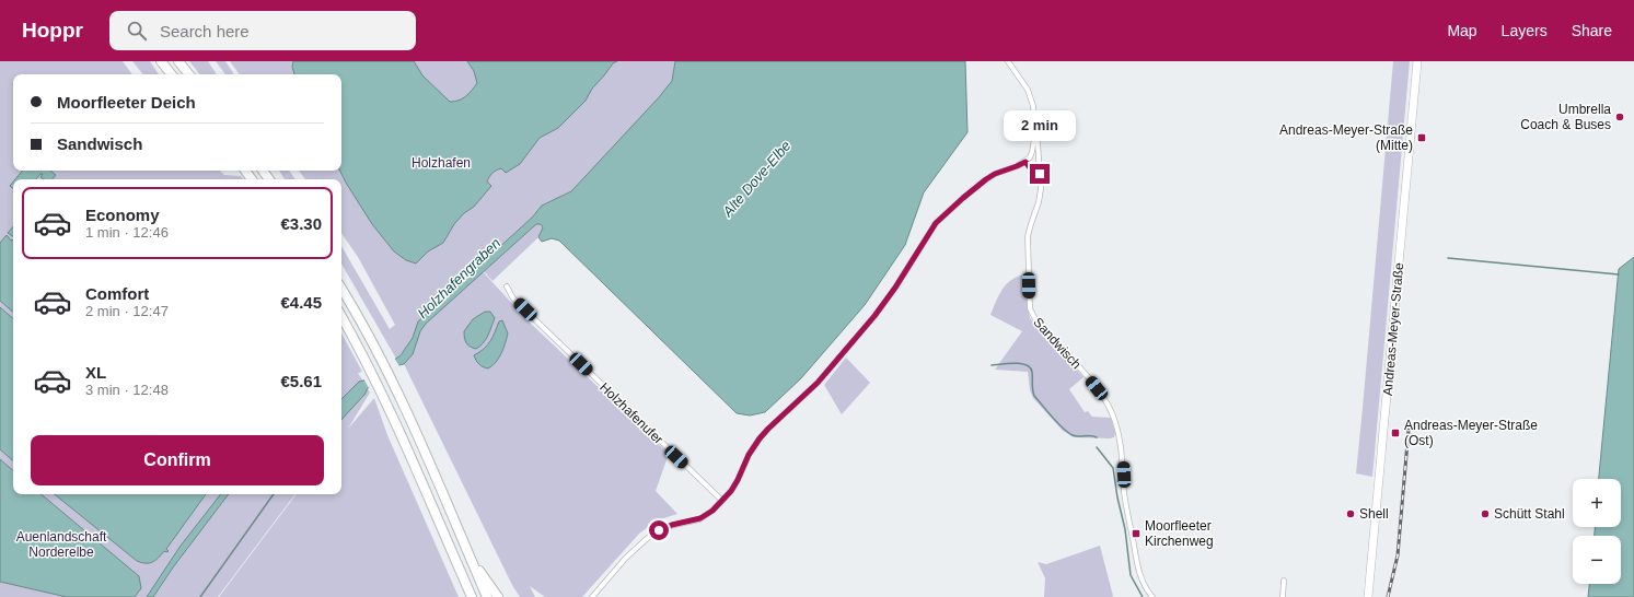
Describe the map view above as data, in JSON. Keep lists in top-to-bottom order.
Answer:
{
  "streets": {
    "main road": ["Andreas-Meyer-Straße"],
    "street": ["Sandwisch", "Holzhafenufer"]
  },
  "water": ["Alte Dove-Elbe", "Holzhafengraben"],
  "parks": ["Holzhafen", "Auenlandschaft Norderelbe"],
  "places": {
    "other": ["Umbrella Coach & Buses", "Shell", "Schütt Stahl"],
    "transit": ["Andreas-Meyer-Straße (Mitte)", "Andreas-Meyer-Straße (Ost)", "Moorfleeter Kirchenweg"]
  },
  "page": {
    "header": "Hoppr",
    "search": "Search here",
    "nav": ["Map", "Layers", "Share"],
    "banner": ["Moorfleeter Deich", "Sandwisch"],
    "bubble": "2 min",
    "list": [
      {
        "name": "Economy",
        "note": "1 min · 12:46",
        "value": "€3.30"
      },
      {
        "name": "Comfort",
        "note": "2 min · 12:47",
        "value": "€4.45"
      },
      {
        "name": "XL",
        "note": "3 min · 12:48",
        "value": "€5.61"
      }
    ],
    "buttons": "Confirm",
    "map_buttons": ["+", "−"]
  }
}
